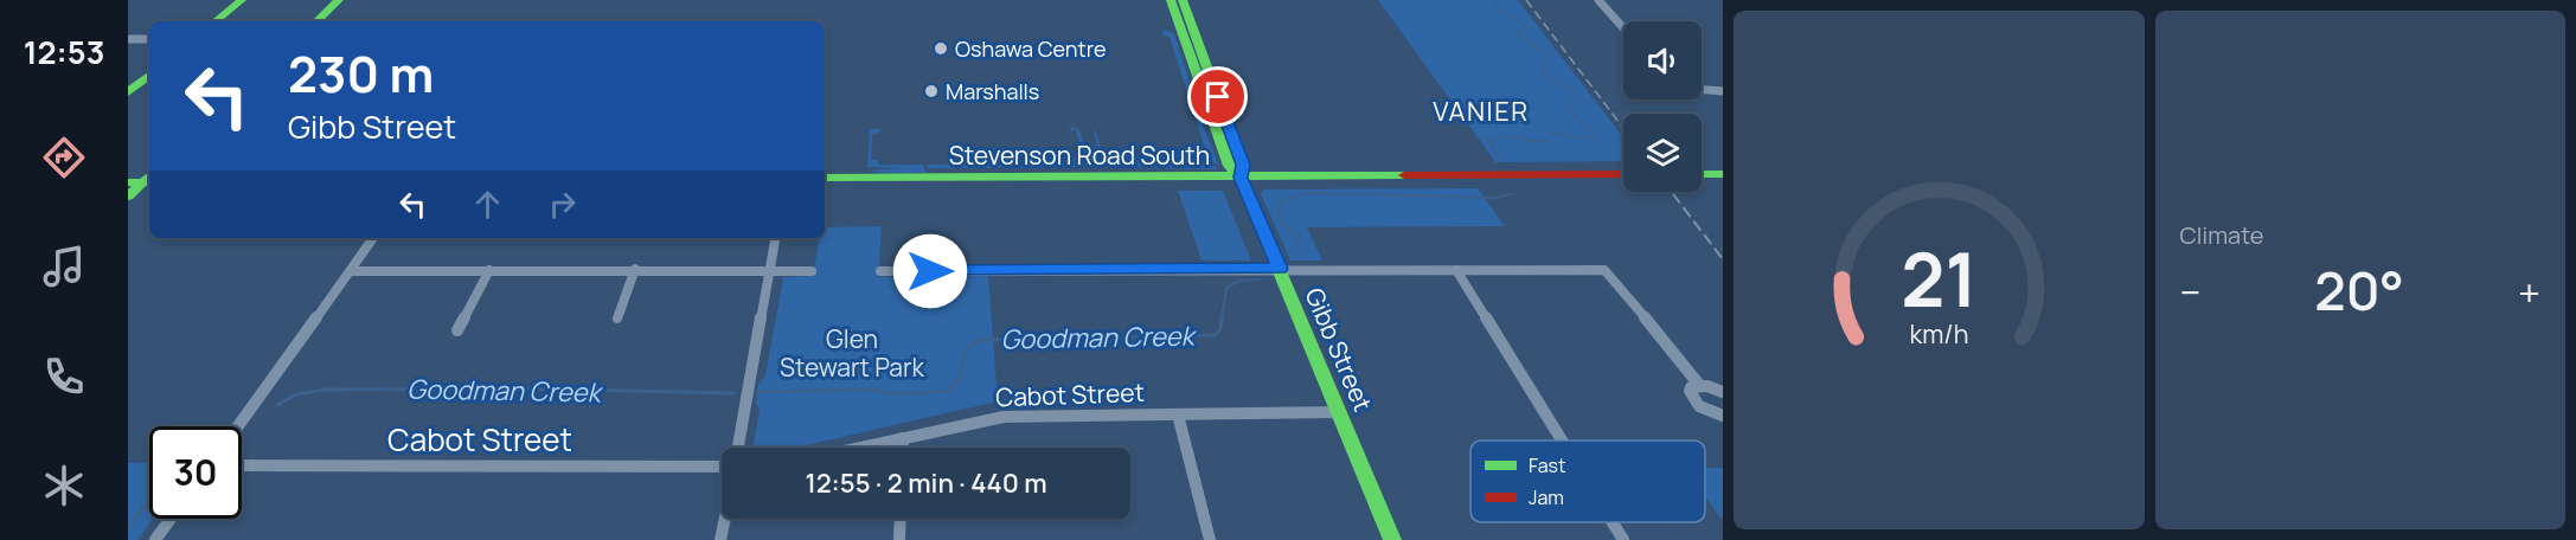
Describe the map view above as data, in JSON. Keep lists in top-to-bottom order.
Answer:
{
  "streets": {
    "main road": ["Stevenson Road South", "Gibb Street"],
    "street": ["Cabot Street"]
  },
  "crossings": [
    ["Stevenson Road South", "Gibb Street"],
    ["Gibb Street", "Cabot Street"]
  ],
  "districts": ["VANIER"],
  "water": ["Goodman Creek"],
  "parks": ["Glen Stewart Park"],
  "places": ["Oshawa Centre", "Marshalls"],
  "legend": ["Fast", "Jam"],
  "page": {
    "tabs": "12:53",
    "tile": "Climate",
    "turn": ["230 m", "Gibb Street"],
    "heat": ["−", "20°", "+"],
    "limit": "30",
    "trip": "12:55 · 2 min · 440 m",
    "gauge": ["21", "km/h"]
  }
}
